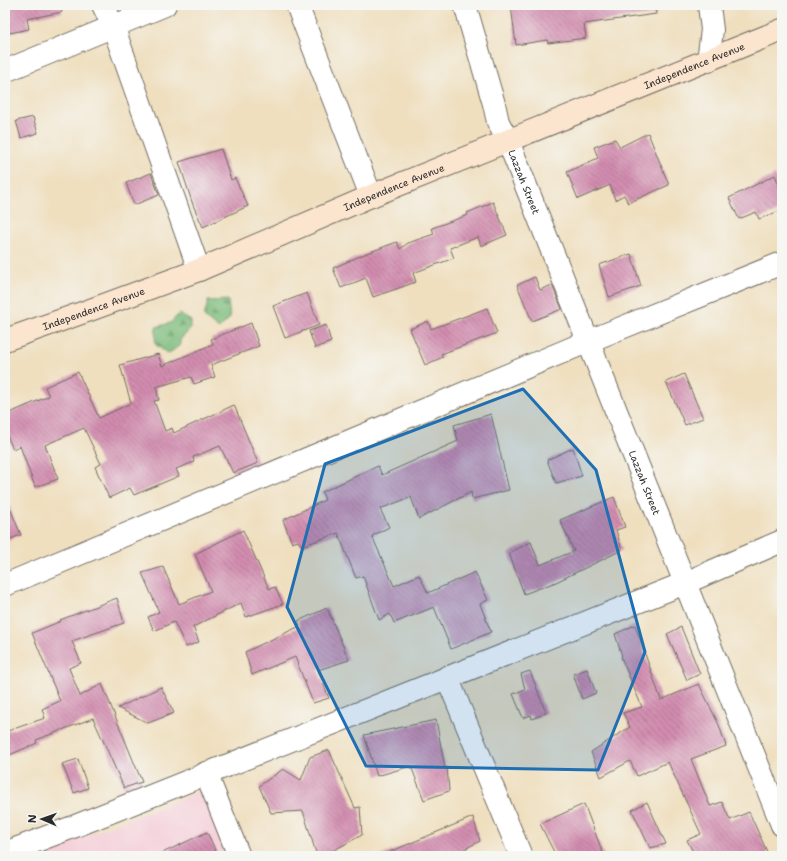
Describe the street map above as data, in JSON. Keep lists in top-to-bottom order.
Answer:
{
  "streets": {
    "street": ["Independence Avenue", "Lazzah Street"]
  },
  "crossings": [
    ["Independence Avenue", "Lazzah Street"]
  ],
  "north": "left"
}
